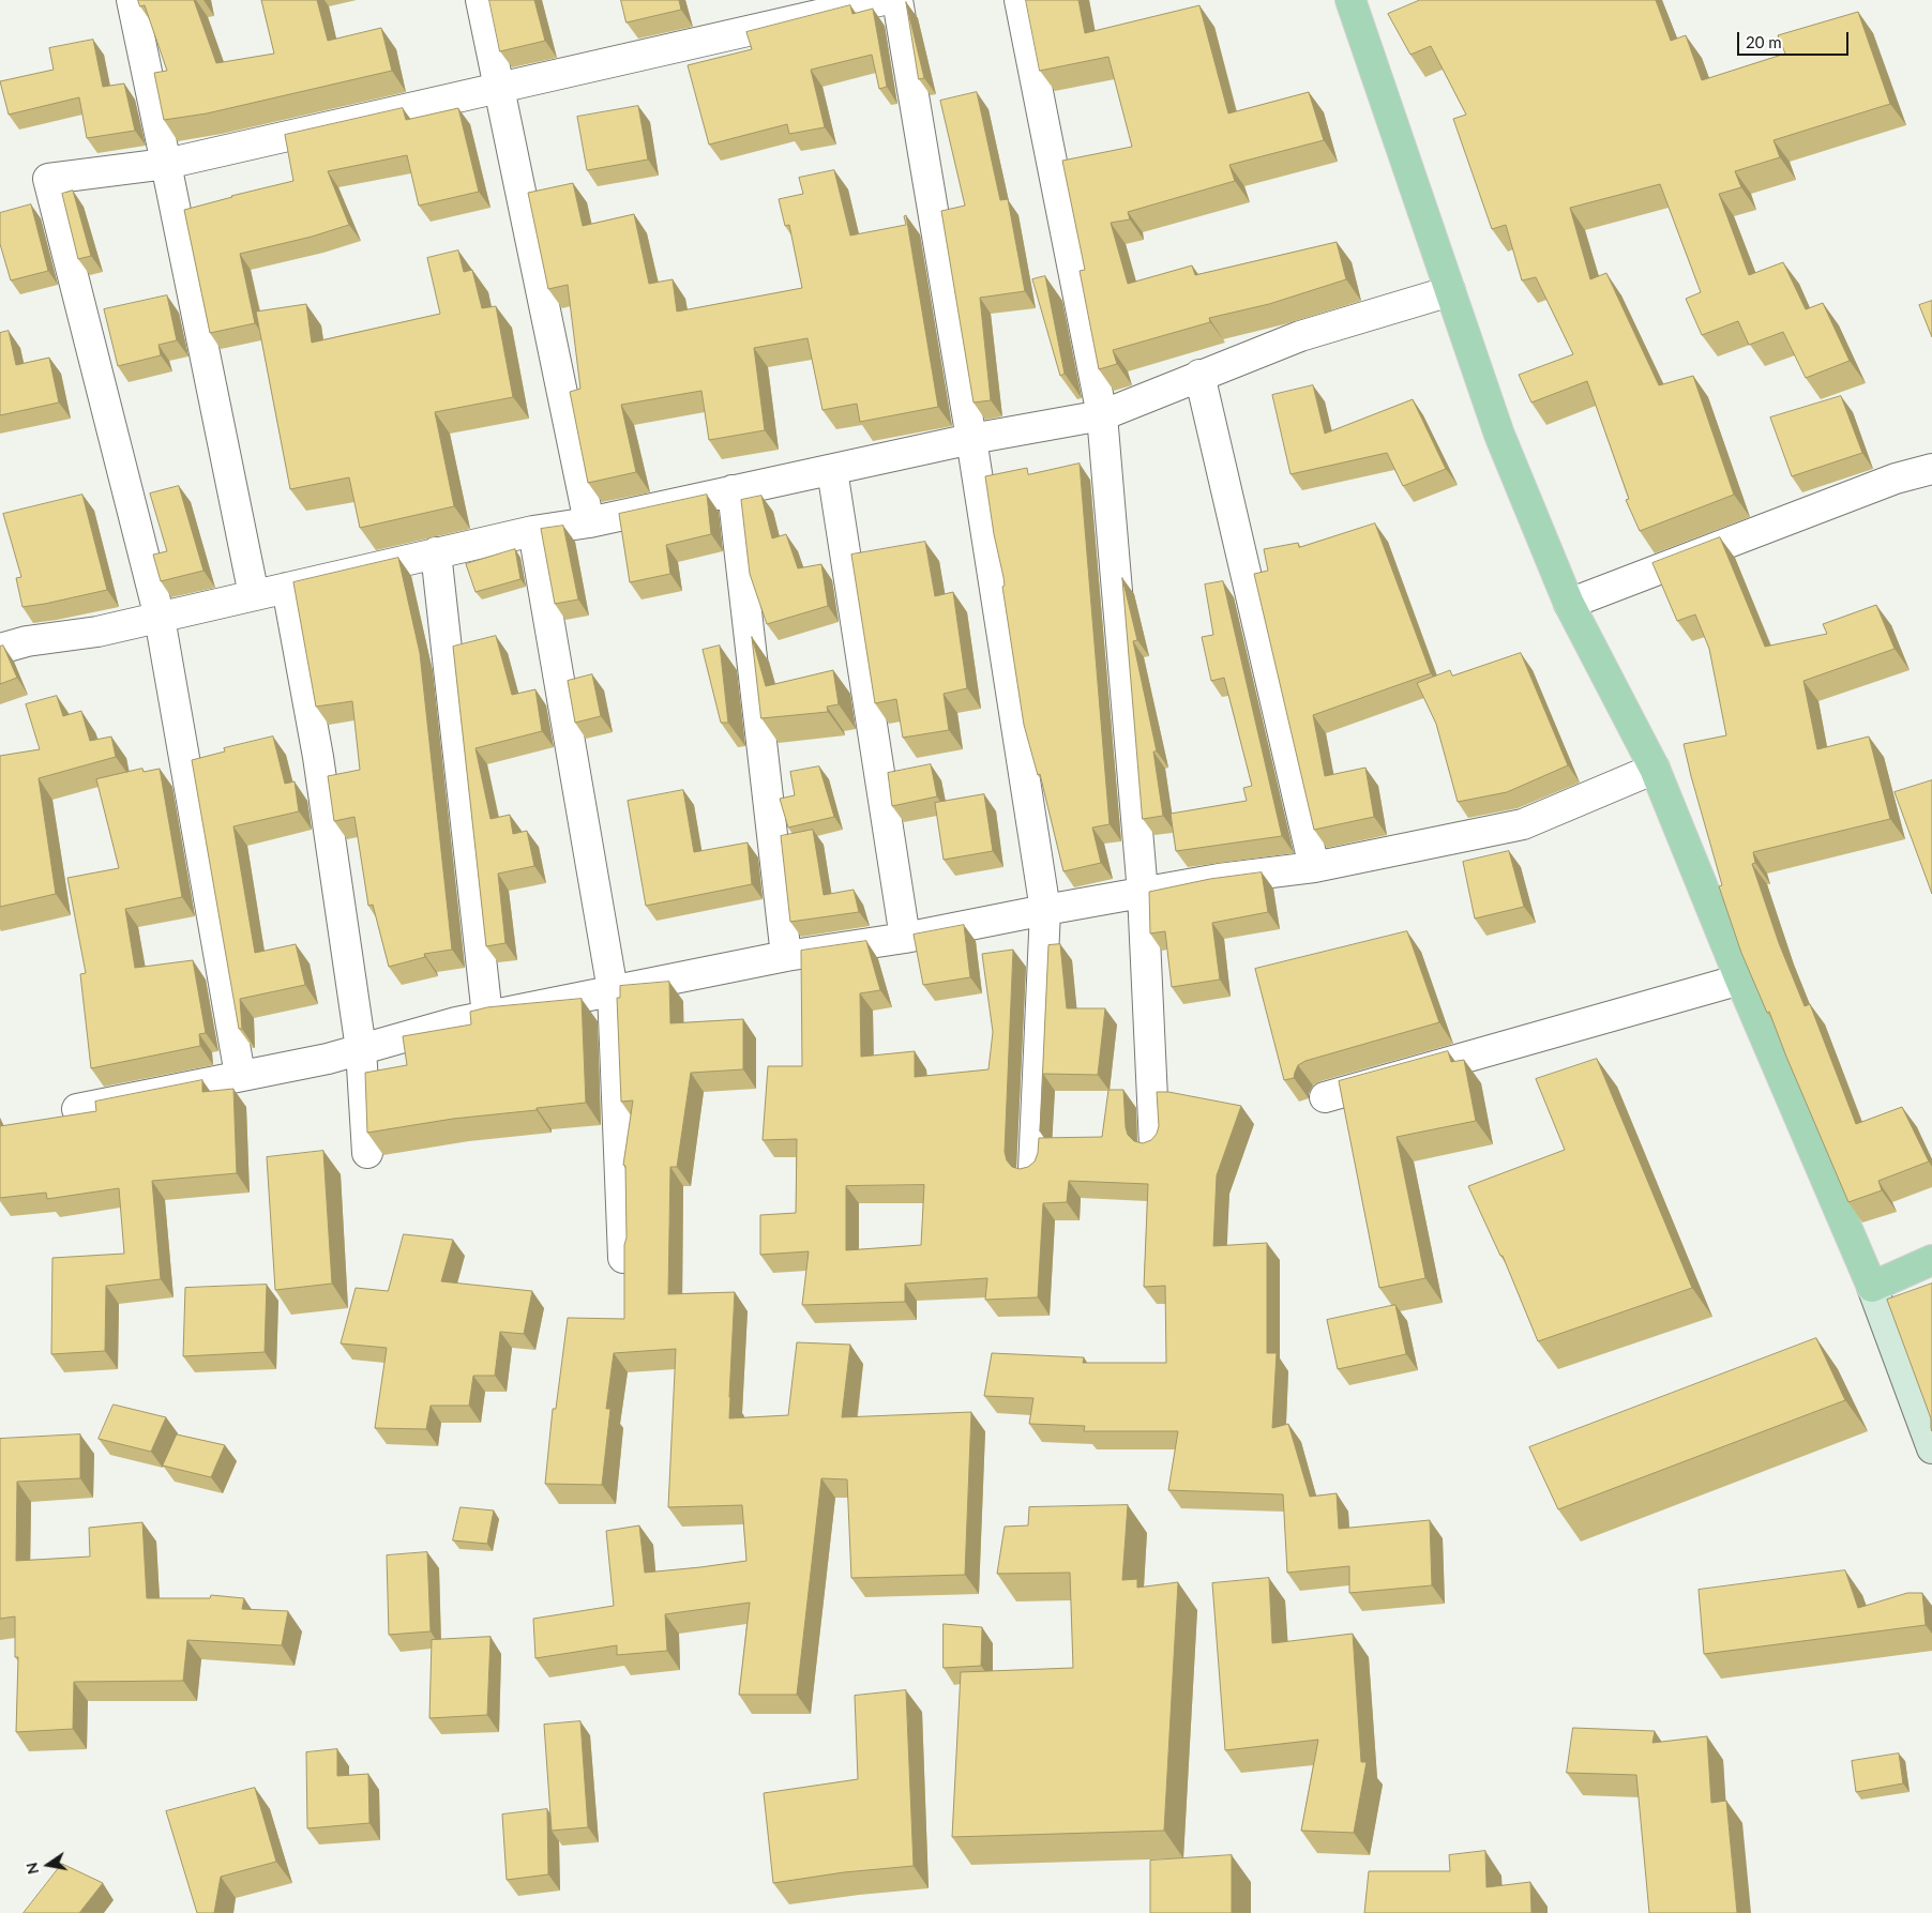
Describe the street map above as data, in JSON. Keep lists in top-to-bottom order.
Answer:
{
  "scale_bar": "20 m",
  "north": "left"
}
